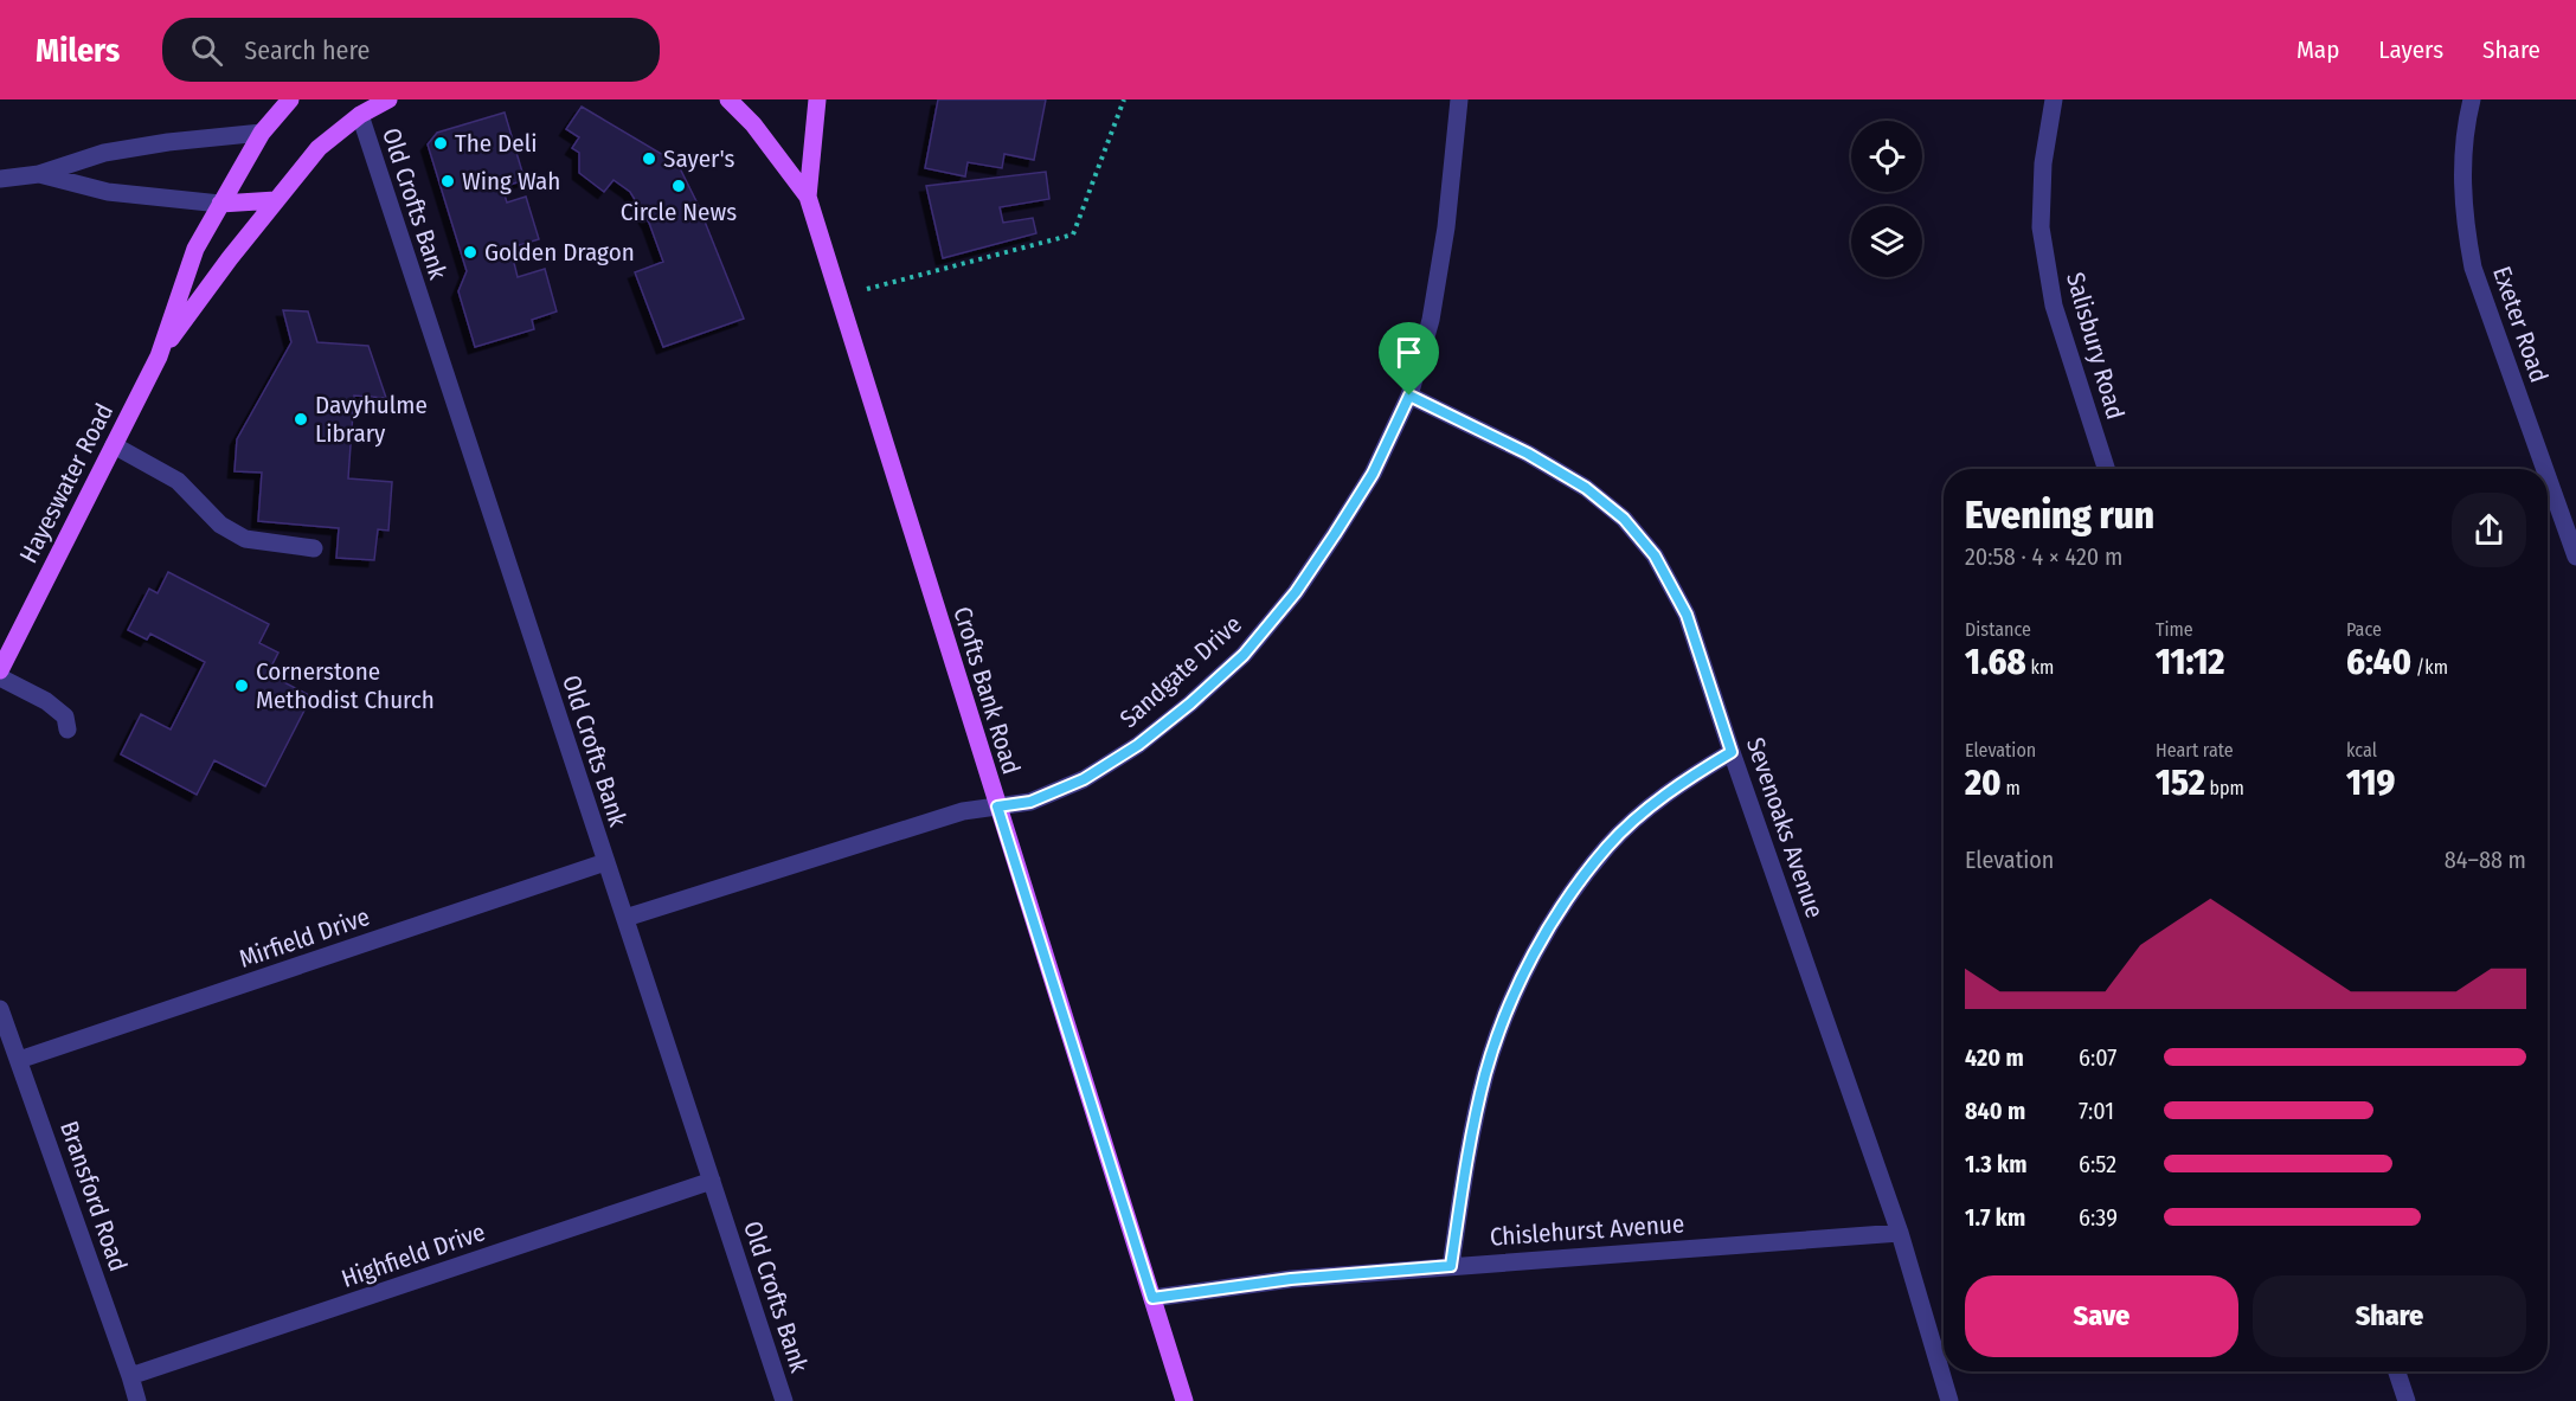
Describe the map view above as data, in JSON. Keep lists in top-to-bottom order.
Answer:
{
  "streets": {
    "main road": ["Hayeswater Road", "Crofts Bank Road"],
    "street": [
      "Old Crofts Bank",
      "Exeter Road",
      "Salisbury Road",
      "Sandgate Drive",
      "Sevenoaks Avenue",
      "Mirfield Drive",
      "Bransford Road",
      "Chislehurst Avenue",
      "Highfield Drive"
    ]
  },
  "crossings": [
    ["Old Crofts Bank", "Hayeswater Road"],
    ["Old Crofts Bank", "Sandgate Drive"],
    ["Old Crofts Bank", "Mirfield Drive"],
    ["Old Crofts Bank", "Highfield Drive"],
    ["Sandgate Drive", "Crofts Bank Road"],
    ["Sandgate Drive", "Sevenoaks Avenue"],
    ["Crofts Bank Road", "Chislehurst Avenue"],
    ["Sevenoaks Avenue", "Chislehurst Avenue"],
    ["Mirfield Drive", "Bransford Road"],
    ["Bransford Road", "Highfield Drive"]
  ],
  "places": [
    "The Deli",
    "Sayer's",
    "Wing Wah",
    "Circle News",
    "Golden Dragon",
    "Davyhulme Library",
    "Cornerstone Methodist Church"
  ],
  "page": {
    "header": "Milers",
    "search": "Search here",
    "nav": ["Map", "Layers", "Share"],
    "heading": ["Evening run", "20:58 · 4 × 420 m"],
    "stats": [
      ["Distance", "1.68 km"],
      ["Time", "11:12"],
      ["Pace", "6:40 /km"],
      ["Elevation", "20 m"],
      ["Heart rate", "152 bpm"],
      ["kcal", "119"]
    ],
    "chart": ["Elevation", "84–88 m"],
    "list": [
      {
        "name": "420 m",
        "note": "6:07"
      },
      {
        "name": "840 m",
        "note": "7:01"
      },
      {
        "name": "1.3 km",
        "note": "6:52"
      },
      {
        "name": "1.7 km",
        "note": "6:39"
      }
    ],
    "buttons": ["Save", "Share"]
  }
}
